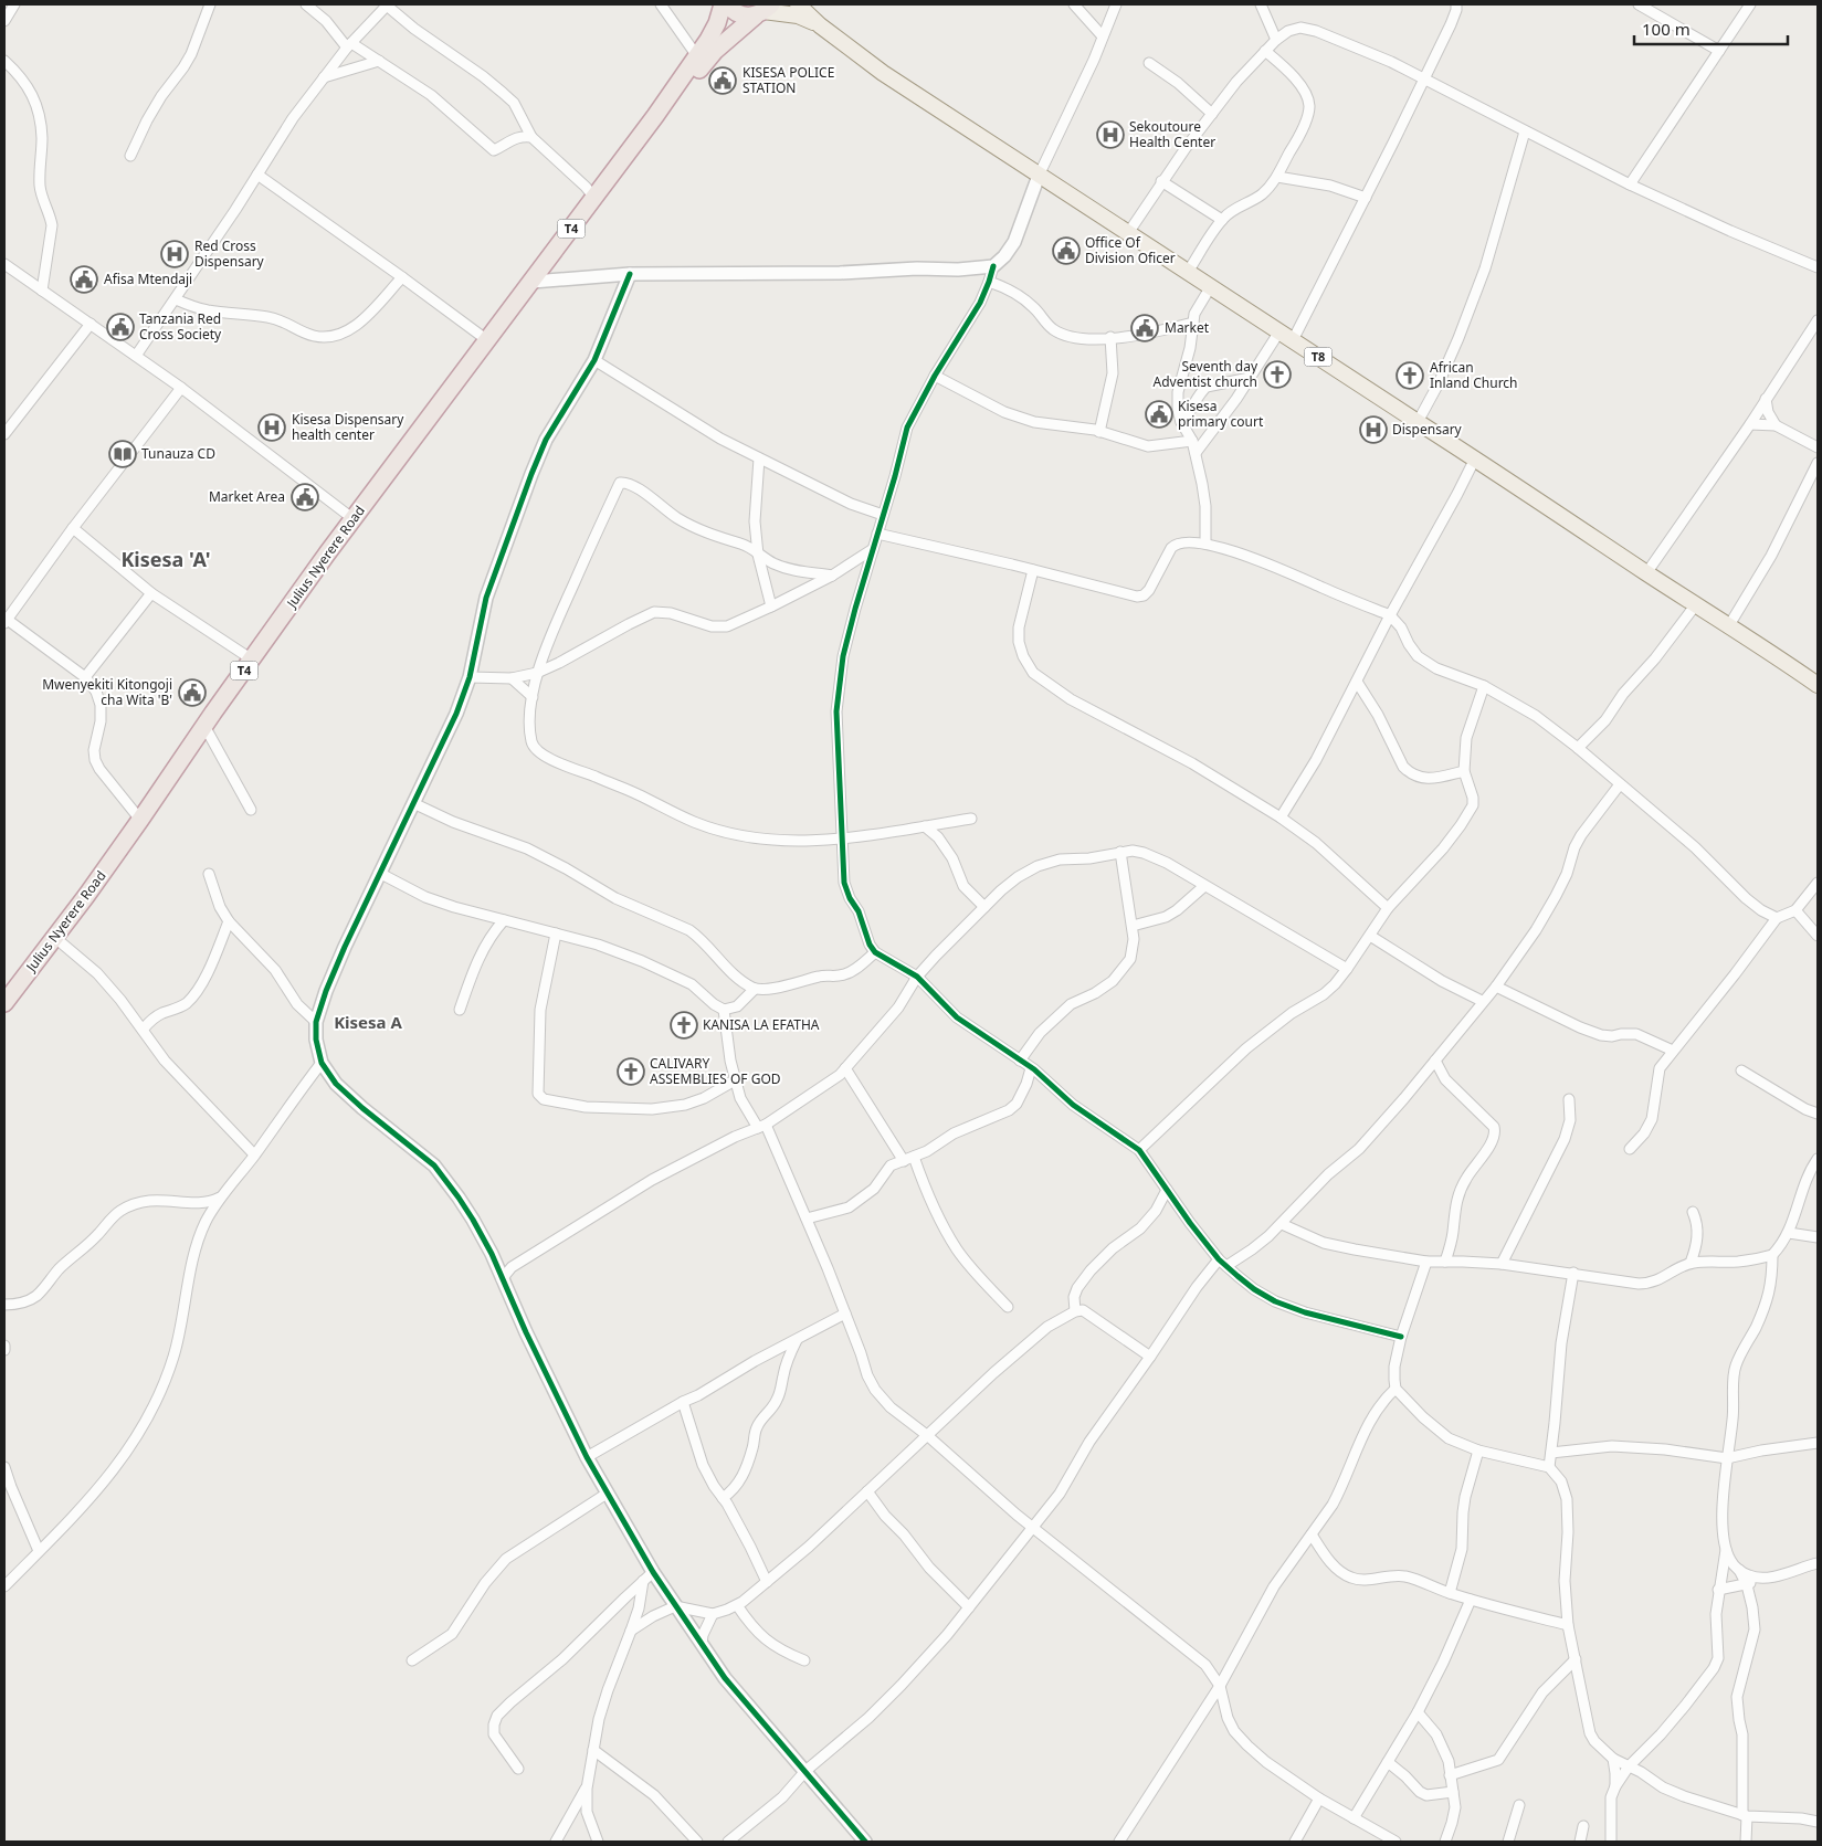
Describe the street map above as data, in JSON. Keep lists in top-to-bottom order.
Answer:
{
  "streets": {
    "highway": ["T4", "Julius Nyerere Road"],
    "main road": ["T8"]
  },
  "crossings": [
    ["T8", "Julius Nyerere Road"]
  ],
  "districts": ["Kisesa 'A'", "Kisesa A"],
  "places": {
    "public building": [
      "KISESA POLICE STATION",
      "Office Of Division Oficer",
      "Afisa Mtendaji",
      "Tanzania Red Cross Society",
      "Market",
      "Kisesa primary court",
      "Market Area",
      "Mwenyekiti Kitongoji cha Wita 'B'"
    ],
    "hospital": [
      "Sekoutoure Health Center",
      "Red Cross Dispensary",
      "Kisesa Dispensary health center",
      "Dispensary"
    ],
    "church": [
      "Seventh day Adventist church",
      "African Inland Church",
      "KANISA LA EFATHA",
      "CALIVARY ASSEMBLIES OF GOD"
    ],
    "library": ["Tunauza CD"]
  },
  "scale_bar": "100 m"
}
